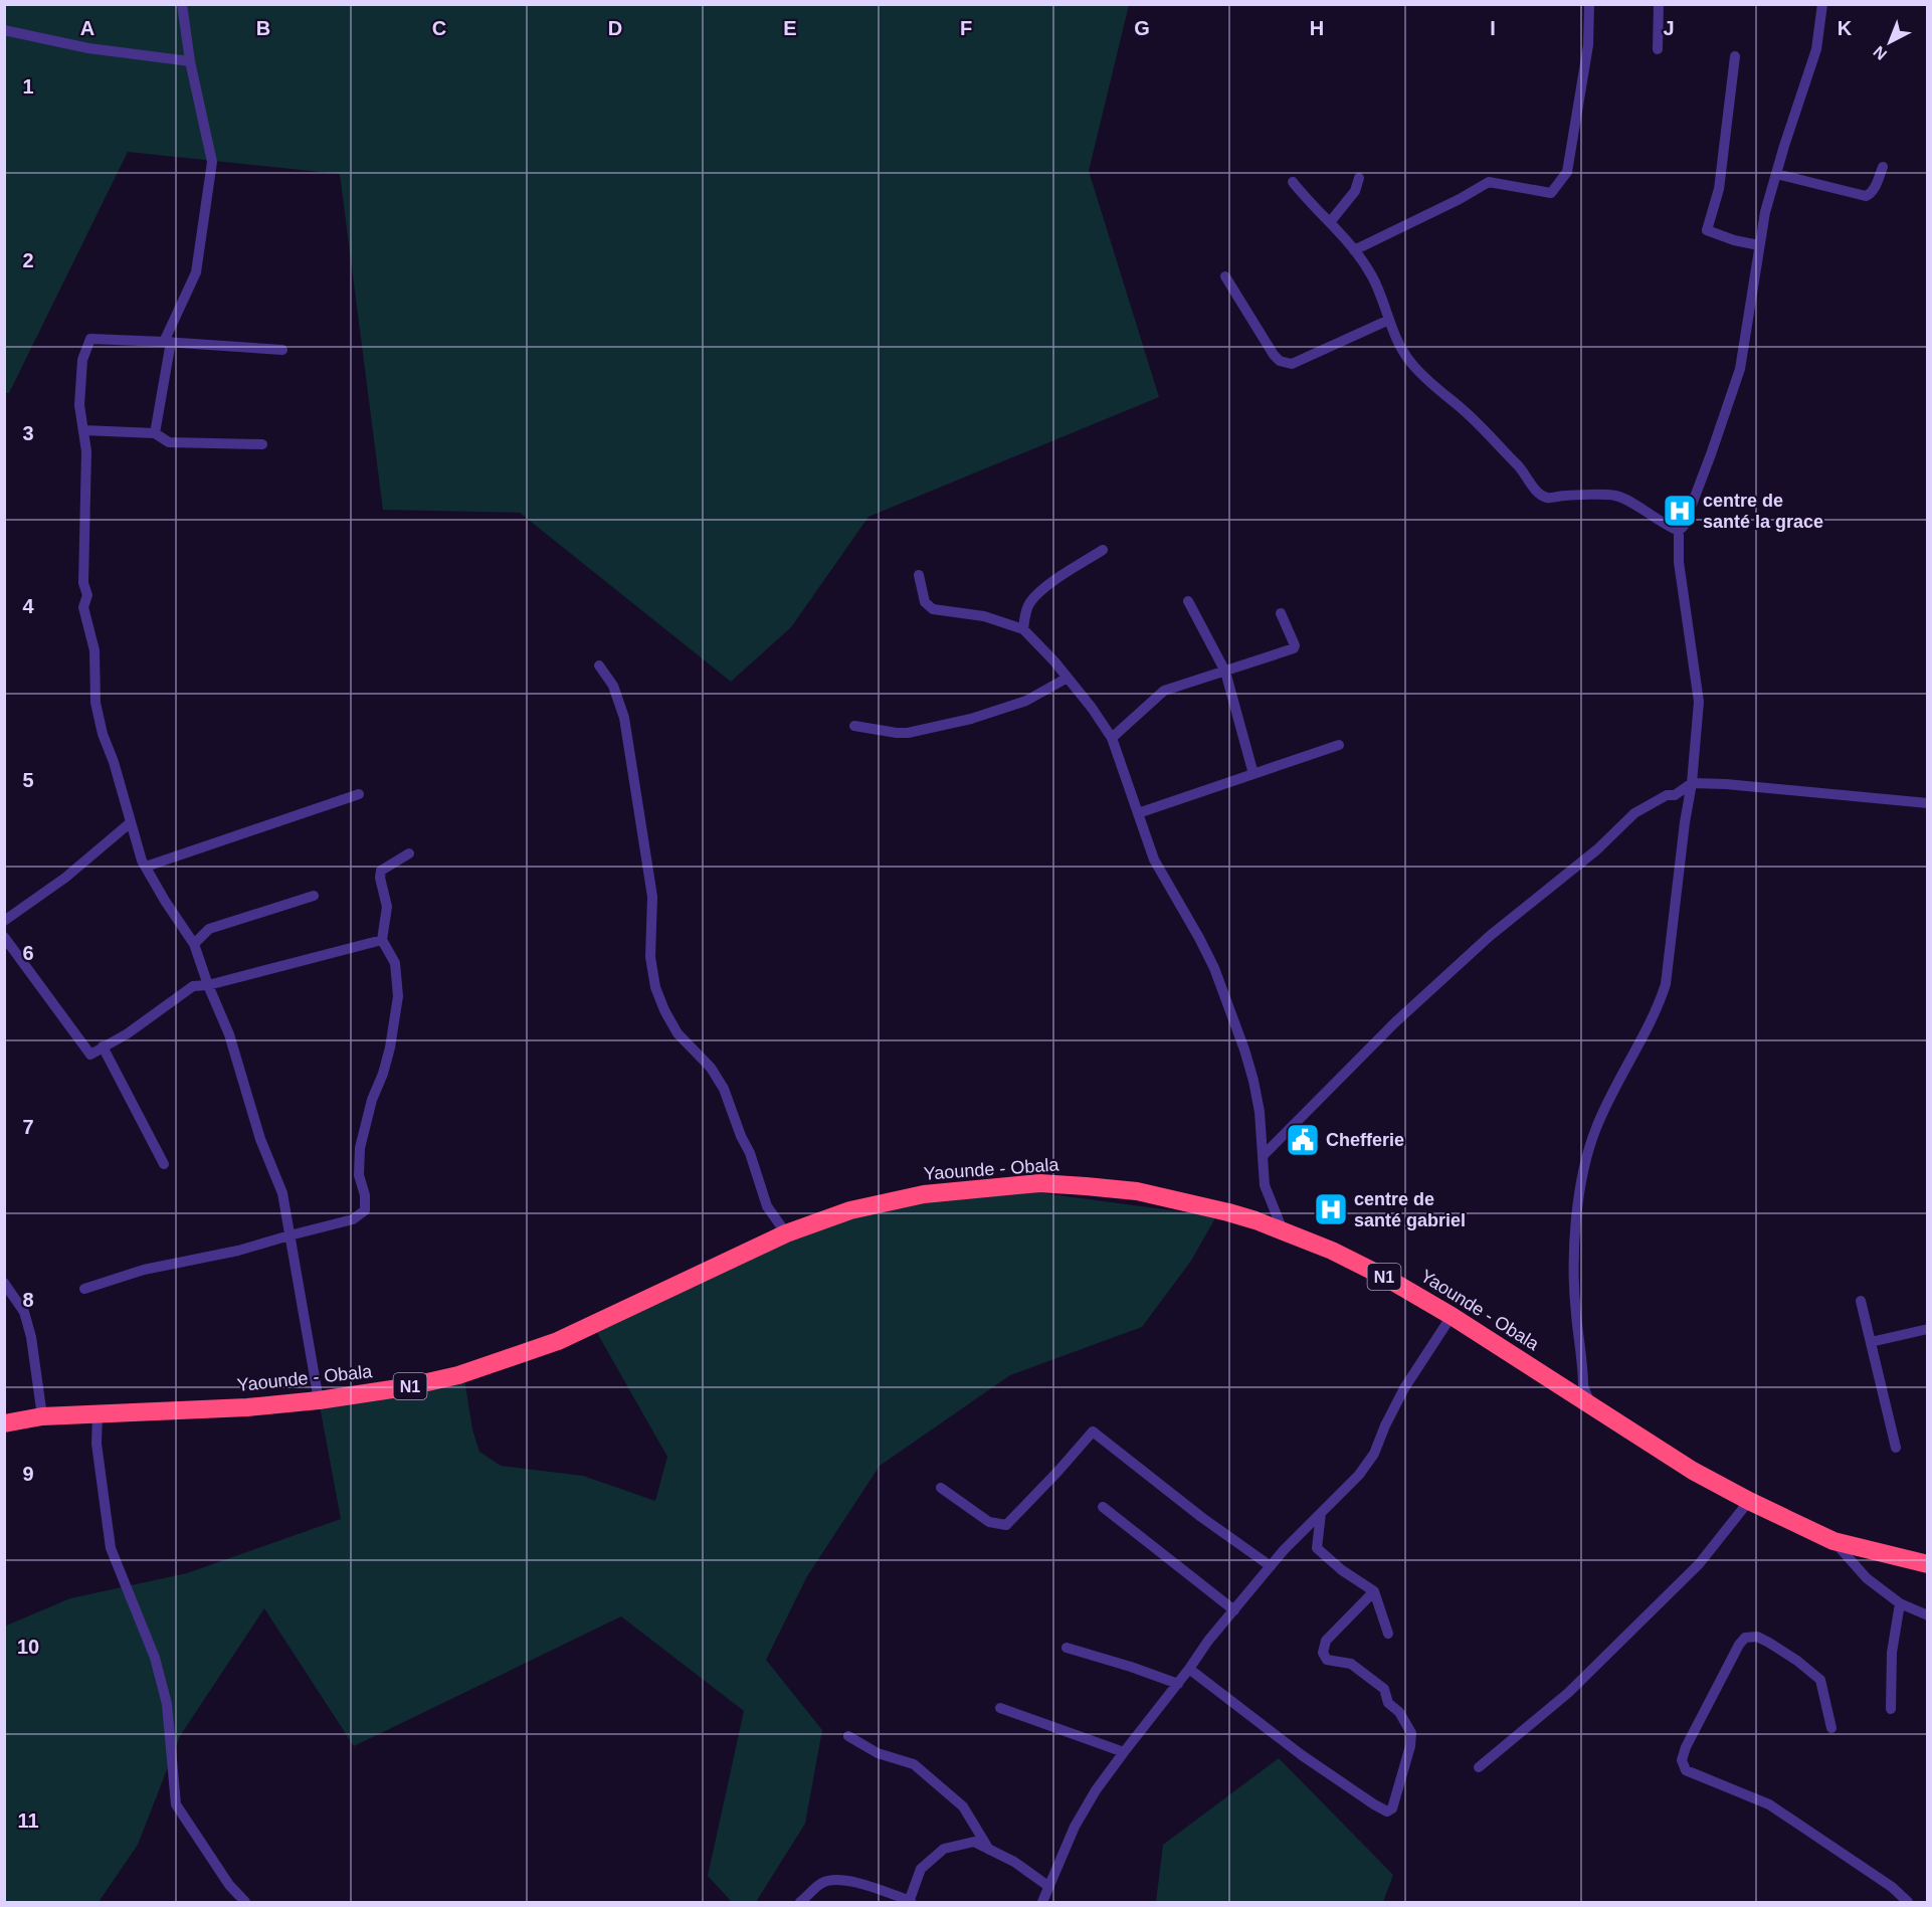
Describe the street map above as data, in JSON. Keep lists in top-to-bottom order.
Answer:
{
  "streets": {
    "highway": ["Yaounde - Obala", "N1"]
  },
  "places": {
    "hospital": ["centre de santé la grace", "centre de santé gabriel"],
    "public building": ["Chefferie"]
  },
  "north": "bottom left",
  "grid": {
    "columns": [
      "A",
      "B",
      "C",
      "D",
      "E",
      "F",
      "G",
      "H",
      "I",
      "J",
      "K"
    ],
    "rows": [
      "1",
      "2",
      "3",
      "4",
      "5",
      "6",
      "7",
      "8",
      "9",
      "10",
      "11"
    ]
  }
}
